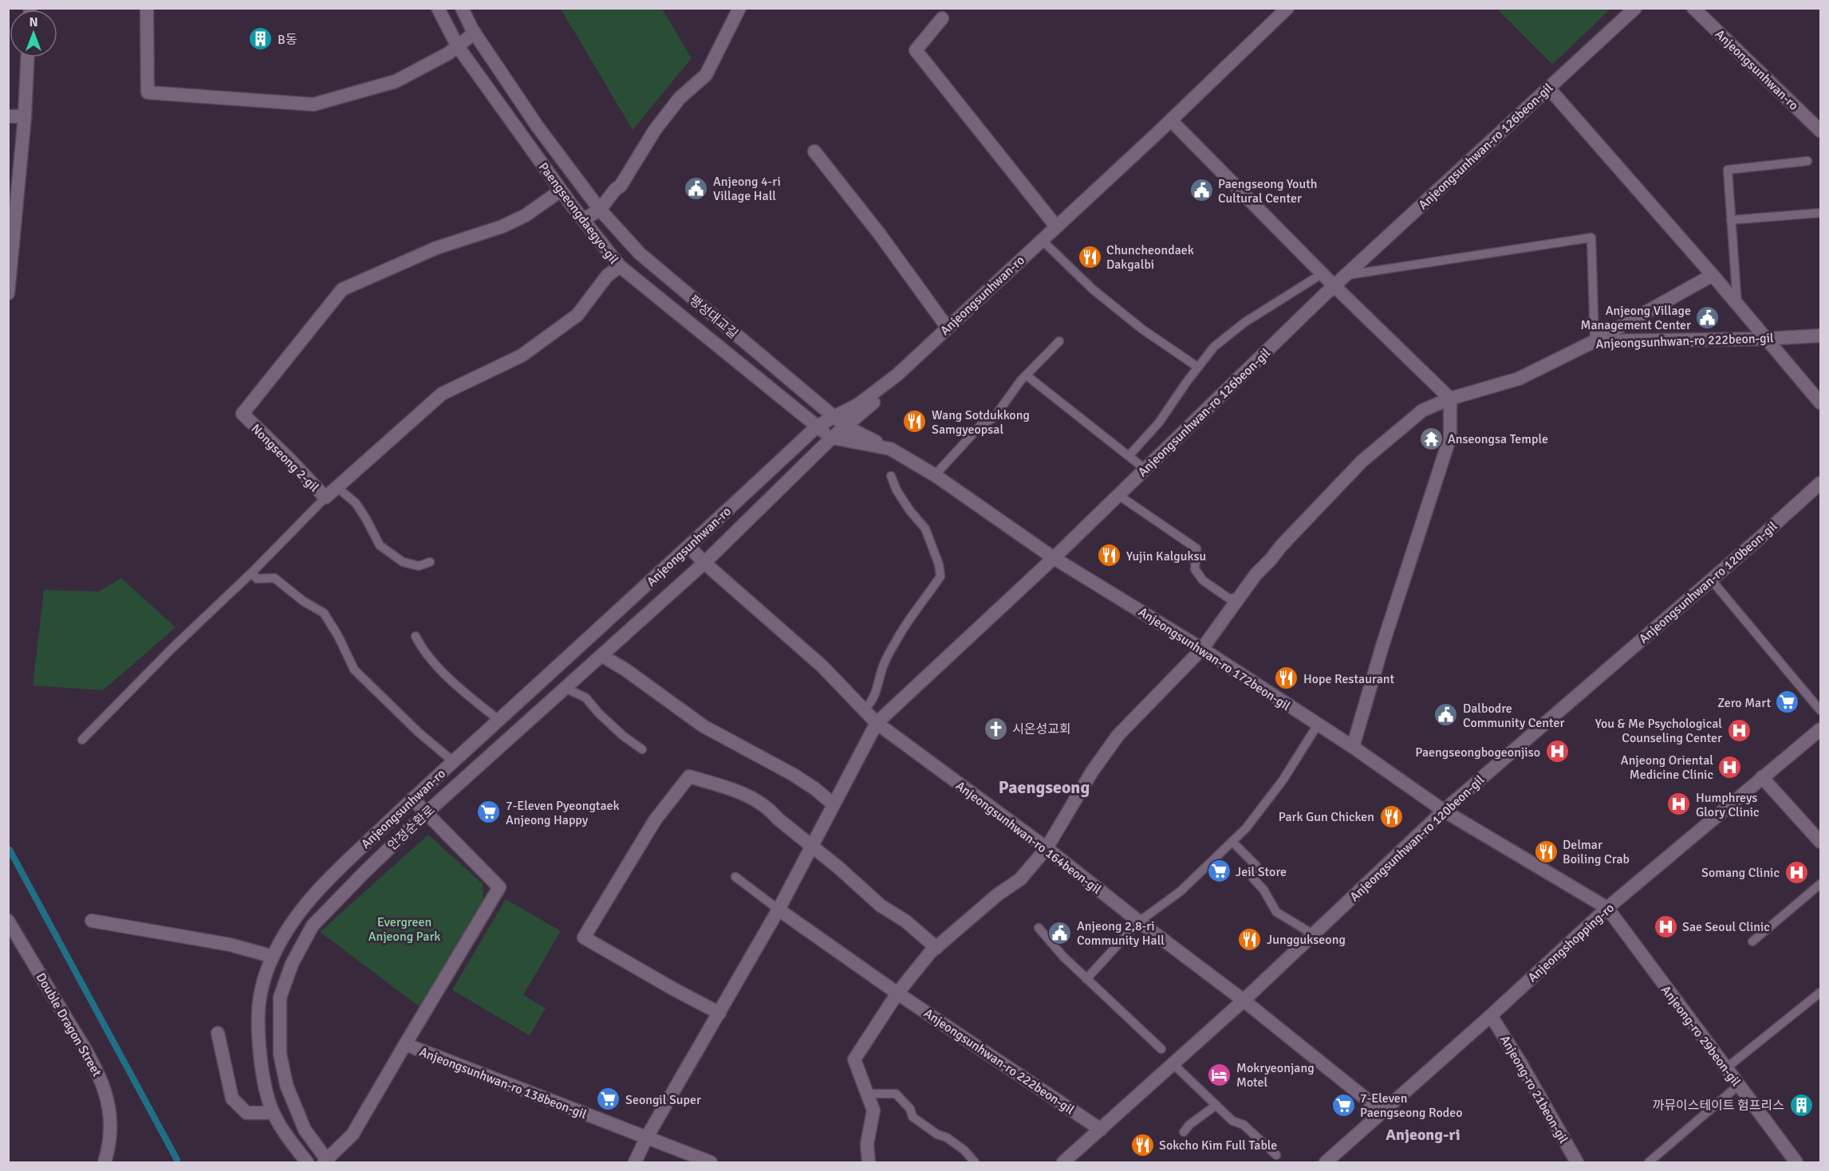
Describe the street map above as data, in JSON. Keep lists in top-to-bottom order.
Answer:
{
  "streets": {
    "street": [
      "Anjeongsunhwan-ro",
      "Anjeongsunhwan-ro 126beon-gil",
      "Paengseongdaegyo-gil",
      "팽성대교길",
      "Anjeongsunhwan-ro 222beon-gil",
      "Nongseong 2-gil",
      "Anjeongsunhwan-ro 120beon-gil",
      "Anjeongsunhwan-ro 172beon-gil",
      "안정순환로",
      "Anjeongsunhwan-ro 164beon-gil",
      "Anjeongshopping-ro",
      "Double Dragon Street",
      "Anjeong-ro 29beon-gil",
      "Anjeongsunhwan-ro 138beon-gil",
      "Anjeong-ro 21beon-gil"
    ]
  },
  "crossings": [
    ["Anjeongsunhwan-ro", "Paengseongdaegyo-gil"],
    ["Anjeongsunhwan-ro", "팽성대교길"],
    ["Anjeongsunhwan-ro", "Anjeongsunhwan-ro 172beon-gil"],
    ["Anjeongsunhwan-ro", "안정순환로"],
    ["Anjeongsunhwan-ro", "Anjeongsunhwan-ro 164beon-gil"],
    ["Anjeongsunhwan-ro 126beon-gil", "Anjeongsunhwan-ro 172beon-gil"],
    ["Anjeongsunhwan-ro 126beon-gil", "Anjeongsunhwan-ro 164beon-gil"],
    ["Anjeongsunhwan-ro 126beon-gil", "Anjeongsunhwan-ro 138beon-gil"],
    ["Paengseongdaegyo-gil", "Nongseong 2-gil"],
    ["Paengseongdaegyo-gil", "Anjeongsunhwan-ro 172beon-gil"],
    ["팽성대교길", "Anjeongsunhwan-ro 172beon-gil"],
    ["팽성대교길", "안정순환로"],
    ["Anjeongsunhwan-ro 222beon-gil", "Anjeongsunhwan-ro 120beon-gil"],
    ["Anjeongsunhwan-ro 222beon-gil", "Anjeongsunhwan-ro 172beon-gil"],
    ["Anjeongsunhwan-ro 222beon-gil", "Anjeongsunhwan-ro 164beon-gil"],
    ["Anjeongsunhwan-ro 120beon-gil", "Anjeongsunhwan-ro 172beon-gil"],
    ["Anjeongsunhwan-ro 120beon-gil", "Anjeongsunhwan-ro 164beon-gil"],
    ["Anjeongsunhwan-ro 172beon-gil", "안정순환로"],
    ["Anjeongsunhwan-ro 172beon-gil", "Anjeongshopping-ro"],
    ["Anjeongsunhwan-ro 172beon-gil", "Anjeong-ro 29beon-gil"],
    ["안정순환로", "Anjeongsunhwan-ro 164beon-gil"],
    ["안정순환로", "Anjeongsunhwan-ro 138beon-gil"],
    ["Anjeongsunhwan-ro 164beon-gil", "Anjeongshopping-ro"],
    ["Anjeongshopping-ro", "Anjeong-ro 29beon-gil"],
    ["Anjeongshopping-ro", "Anjeong-ro 21beon-gil"]
  ],
  "districts": ["Paengseong", "Anjeong-ri"],
  "parks": ["Evergreen Anjeong Park"],
  "places": {
    "building": ["B동", "까뮤이스테이트 험프리스"],
    "public building": [
      "Anjeong 4-ri Village Hall",
      "Paengseong Youth Cultural Center",
      "Anjeong Village Management Center",
      "Dalbodre Community Center",
      "Anjeong 2,8-ri Community Hall"
    ],
    "restaurant": [
      "Chuncheondaek Dakgalbi",
      "Wang Sotdukkong Samgyeopsal",
      "Yujin Kalguksu",
      "Hope Restaurant",
      "Park Gun Chicken",
      "Delmar Boiling Crab",
      "Junggukseong",
      "Sokcho Kim Full Table"
    ],
    "temple": ["Anseongsa Temple"],
    "supermarket": [
      "Zero Mart",
      "7-Eleven Pyeongtaek Anjeong Happy",
      "Jeil Store",
      "Seongil Super",
      "7-Eleven Paengseong Rodeo"
    ],
    "church": ["시온성교회"],
    "hospital": [
      "You & Me Psychological Counseling Center",
      "Paengseongbogeonjiso",
      "Anjeong Oriental Medicine Clinic",
      "Humphreys Glory Clinic",
      "Somang Clinic",
      "Sae Seoul Clinic"
    ],
    "hotel": ["Mokryeonjang Motel"]
  },
  "north": "top"
}
